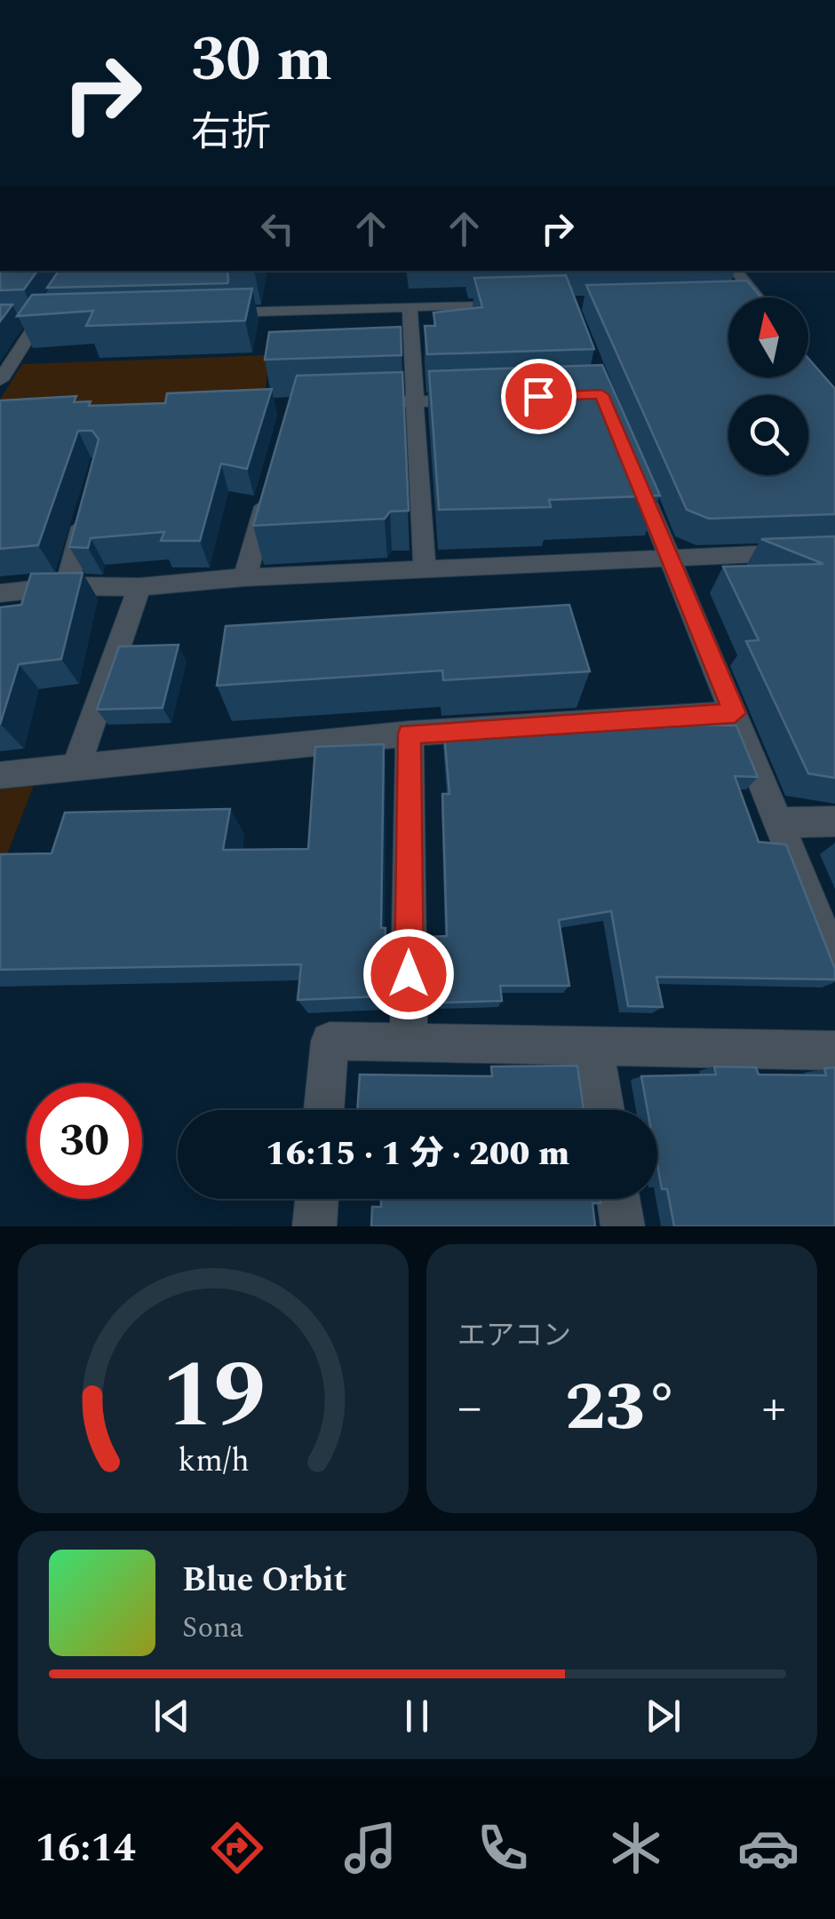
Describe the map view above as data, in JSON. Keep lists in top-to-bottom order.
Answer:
{
  "north": "top",
  "page": {
    "turn": ["30 m", "右折"],
    "limit": "30",
    "trip": "16:15 · 1 分 · 200 m",
    "tile": "エアコン",
    "heat": ["−", "23°", "+"],
    "song": ["Blue Orbit", "Sona"],
    "tabs": "16:14",
    "gauge": ["19", "km/h"]
  }
}
